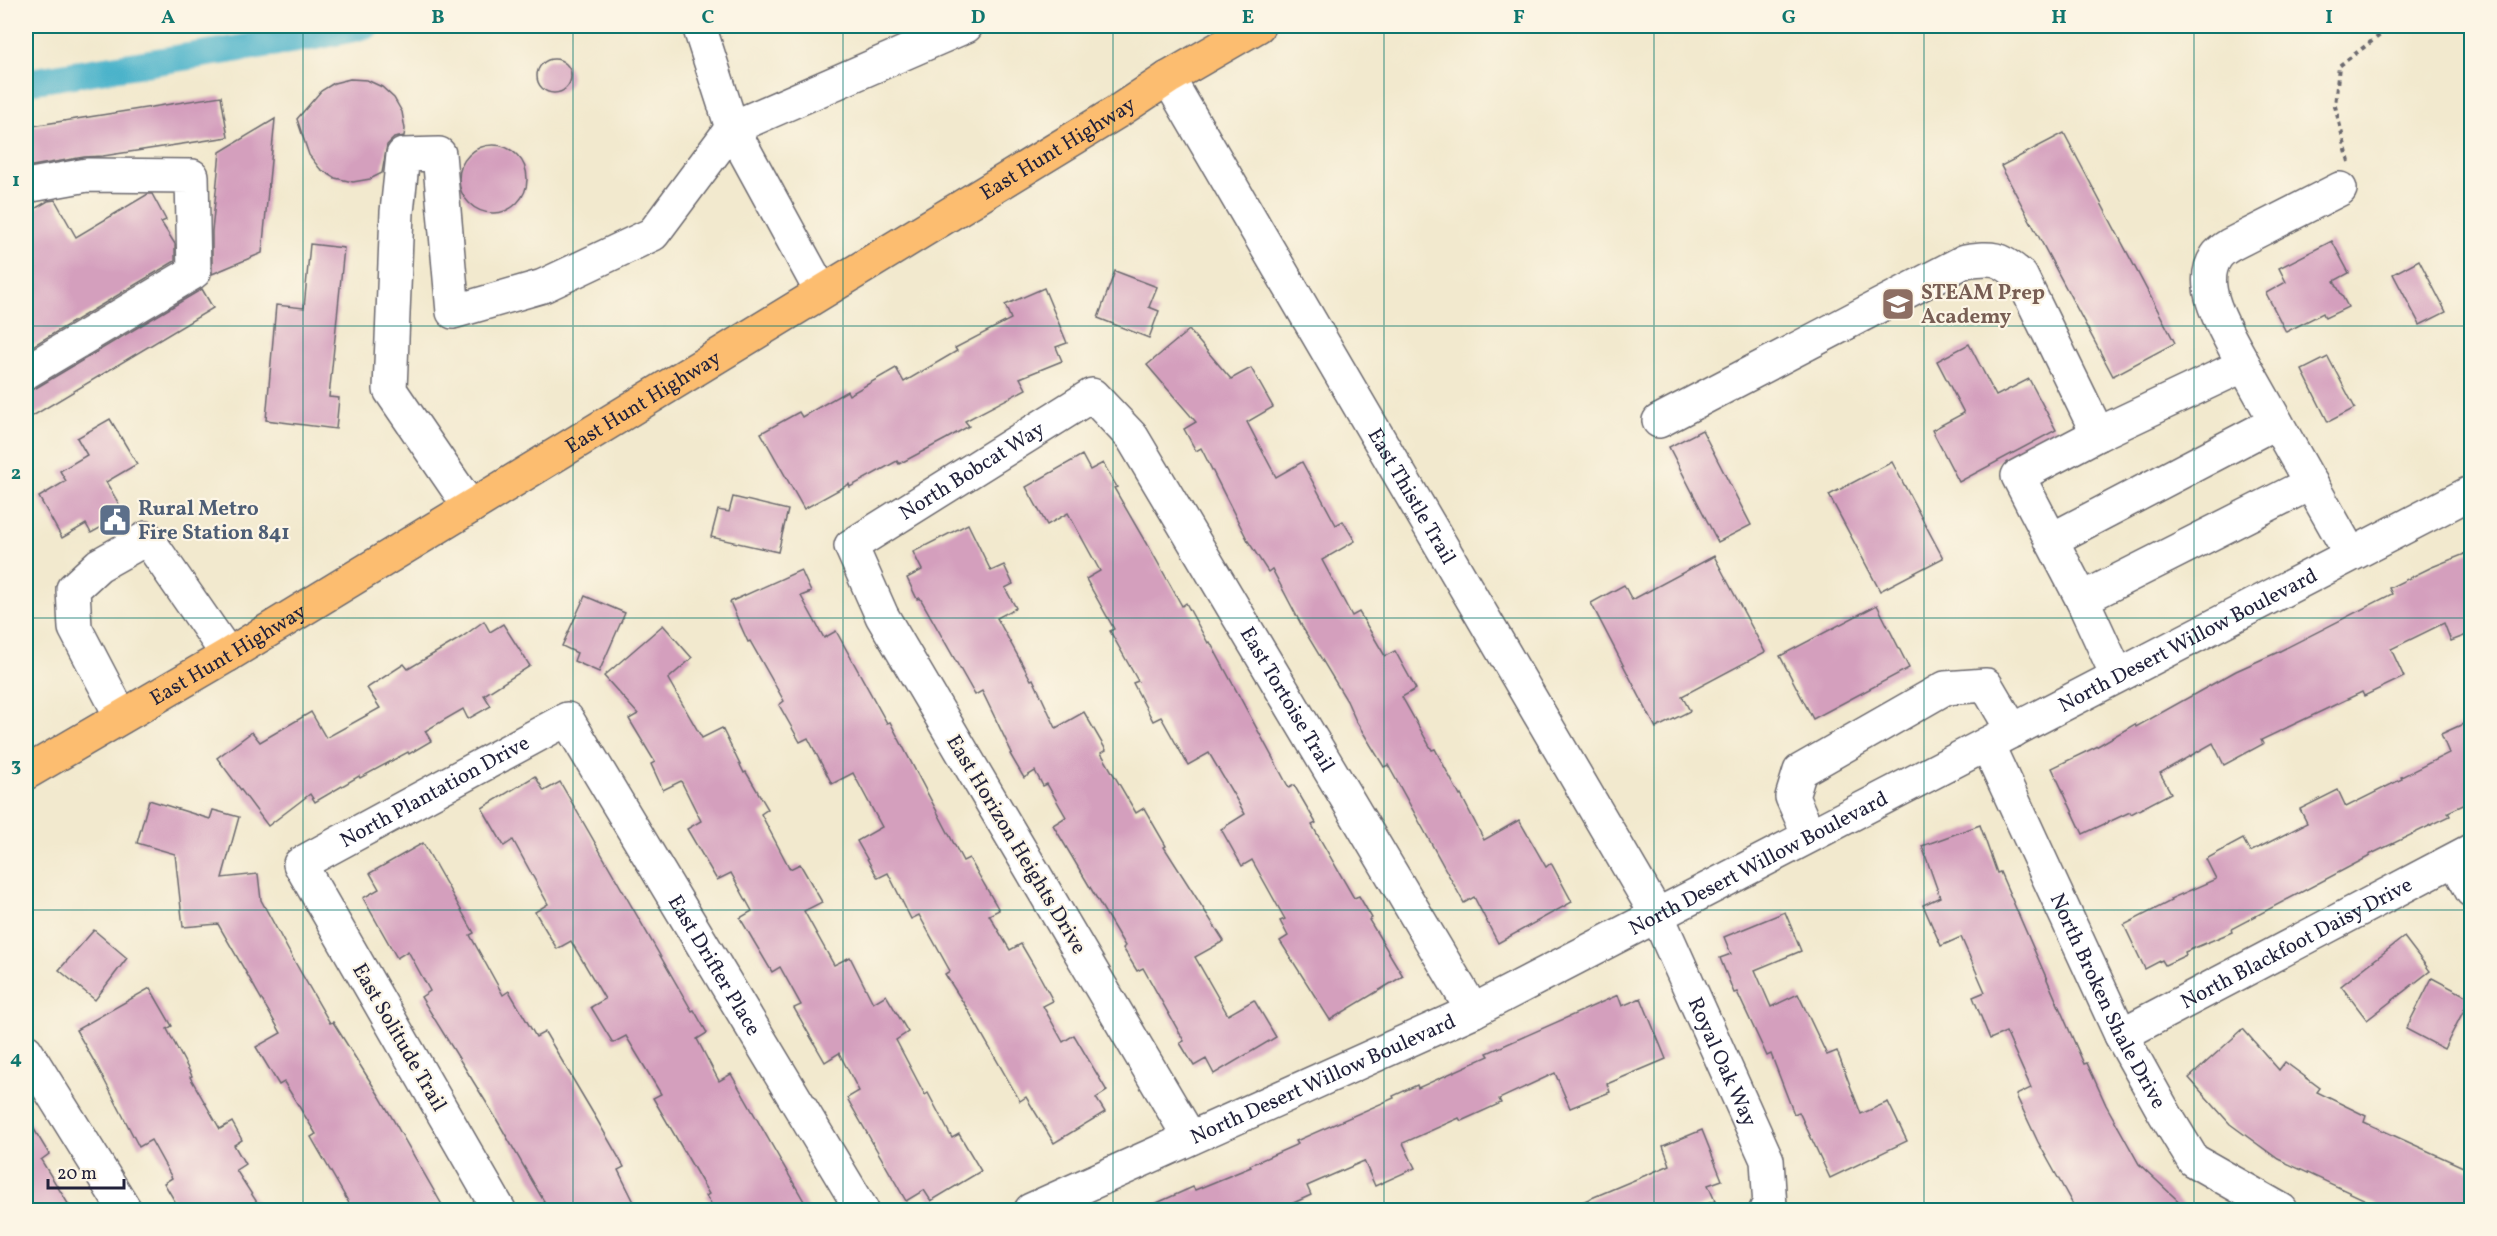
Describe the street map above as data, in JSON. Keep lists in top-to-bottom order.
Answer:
{
  "streets": {
    "main road": ["East Hunt Highway"],
    "street": [
      "North Bobcat Way",
      "East Thistle Trail",
      "North Desert Willow Boulevard",
      "East Tortoise Trail",
      "North Plantation Drive",
      "East Horizon Heights Drive",
      "North Blackfoot Daisy Drive",
      "East Drifter Place",
      "North Broken Shale Drive",
      "East Solitude Trail",
      "Royal Oak Way"
    ]
  },
  "crossings": [
    ["East Hunt Highway", "East Thistle Trail"],
    ["North Bobcat Way", "East Tortoise Trail"],
    ["North Bobcat Way", "East Horizon Heights Drive"],
    ["East Thistle Trail", "North Desert Willow Boulevard"],
    ["East Thistle Trail", "Royal Oak Way"],
    ["North Desert Willow Boulevard", "East Tortoise Trail"],
    ["North Desert Willow Boulevard", "East Horizon Heights Drive"],
    ["North Desert Willow Boulevard", "North Broken Shale Drive"],
    ["North Desert Willow Boulevard", "Royal Oak Way"],
    ["North Plantation Drive", "East Drifter Place"],
    ["North Plantation Drive", "East Solitude Trail"],
    ["North Blackfoot Daisy Drive", "North Broken Shale Drive"]
  ],
  "places": {
    "school or university": ["STEAM Prep Academy"],
    "public building": ["Rural Metro Fire Station 841"]
  },
  "scale_bar": "20 m",
  "grid": {
    "columns": [
      "A",
      "B",
      "C",
      "D",
      "E",
      "F",
      "G",
      "H",
      "I"
    ],
    "rows": [
      "1",
      "2",
      "3",
      "4"
    ]
  }
}
